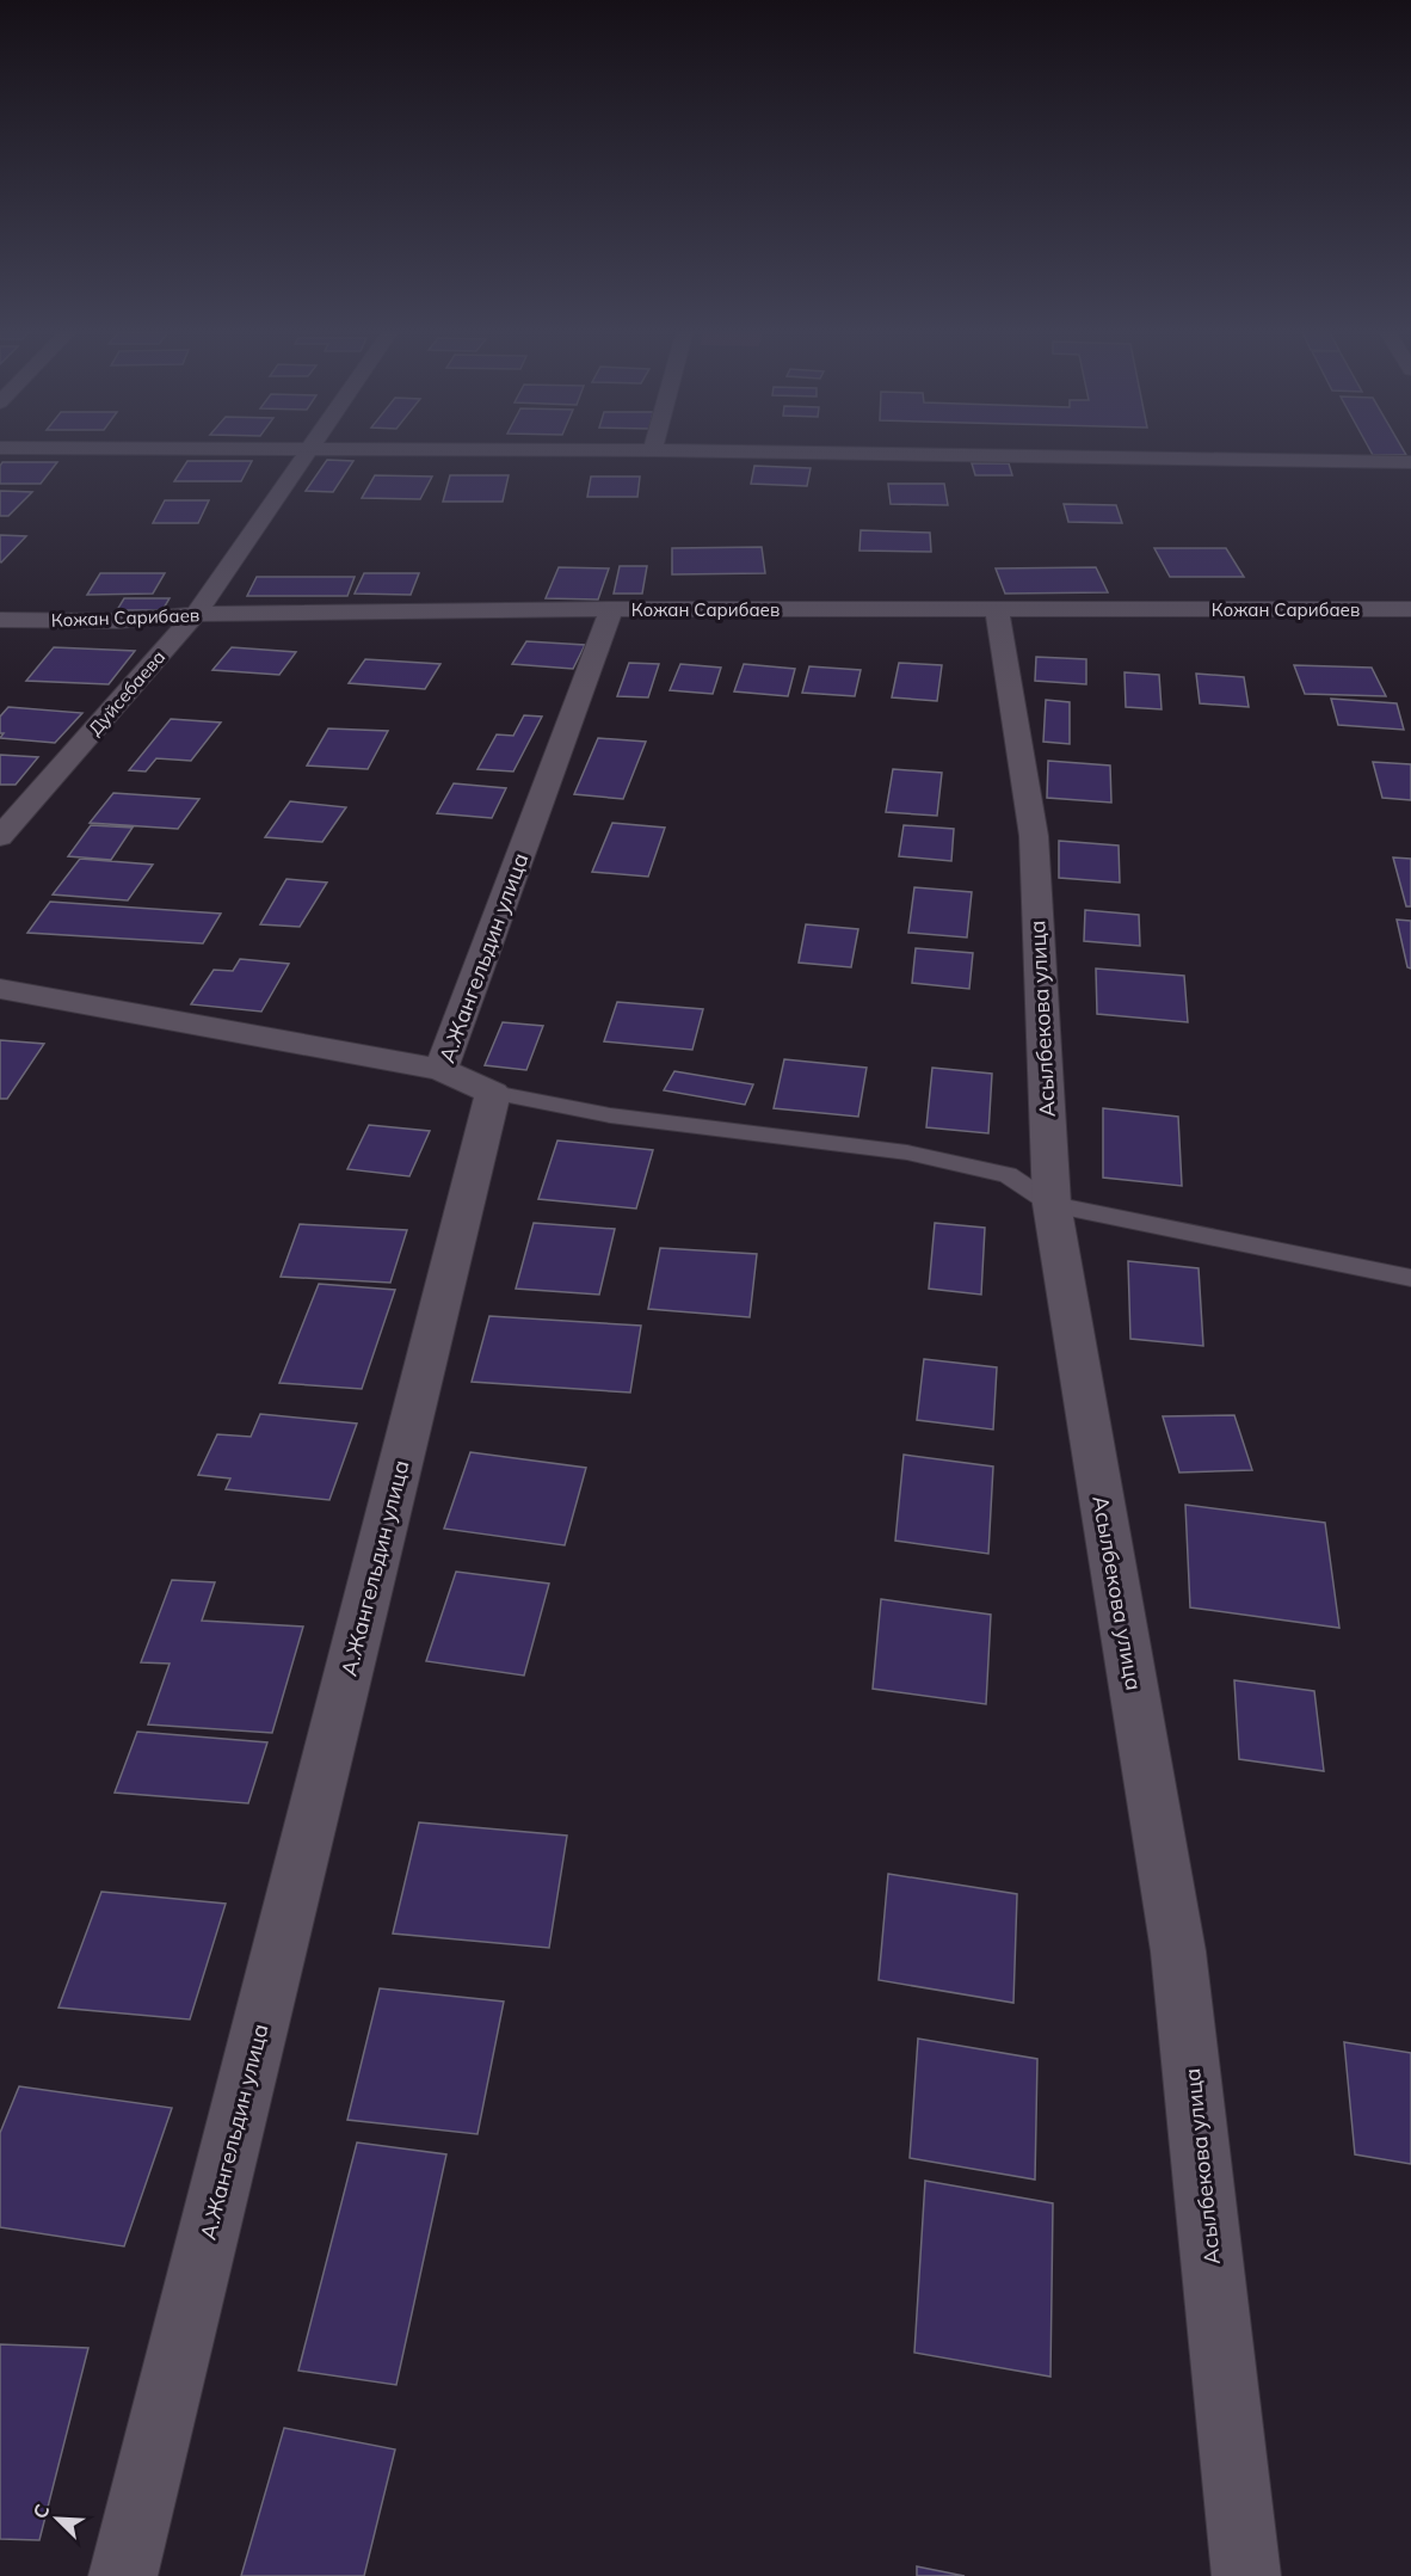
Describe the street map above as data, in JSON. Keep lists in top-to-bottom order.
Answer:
{
  "streets": {
    "street": [
      "Кожан Сарибаев",
      "Дуйсебаева",
      "А.Жангельдин улица",
      "Асылбекова улица"
    ]
  },
  "crossings": [
    ["Кожан Сарибаев", "Дуйсебаева"],
    ["Кожан Сарибаев", "А.Жангельдин улица"],
    ["Кожан Сарибаев", "Асылбекова улица"]
  ],
  "north": "top left"
}
